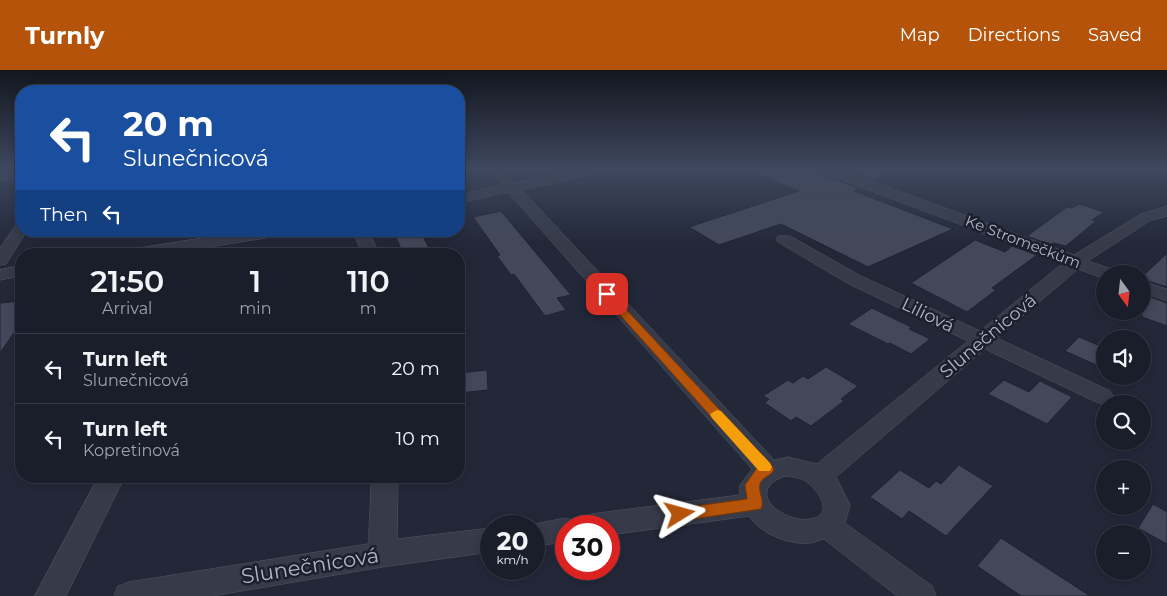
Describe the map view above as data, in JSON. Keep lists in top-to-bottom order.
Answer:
{
  "streets": {
    "street": ["Ke Stromečkům", "Liliová", "Slunečnicová"]
  },
  "crossings": [
    ["Ke Stromečkům", "Slunečnicová"],
    ["Liliová", "Slunečnicová"]
  ],
  "north": "bottom",
  "page": {
    "header": "Turnly",
    "nav": ["Map", "Directions", "Saved"],
    "turn": ["20 m", "Slunečnicová"],
    "then": "Then",
    "eta": [
      "21:50",
      "Arrival",
      "1",
      "min",
      "110",
      "m"
    ],
    "map_buttons": ["+", "−"],
    "list": [
      {
        "name": "Turn left",
        "note": "Slunečnicová",
        "value": "20 m"
      },
      {
        "name": "Turn left",
        "note": "Kopretinová",
        "value": "10 m"
      }
    ],
    "speed": "20 km/h",
    "limit": "30"
  }
}
